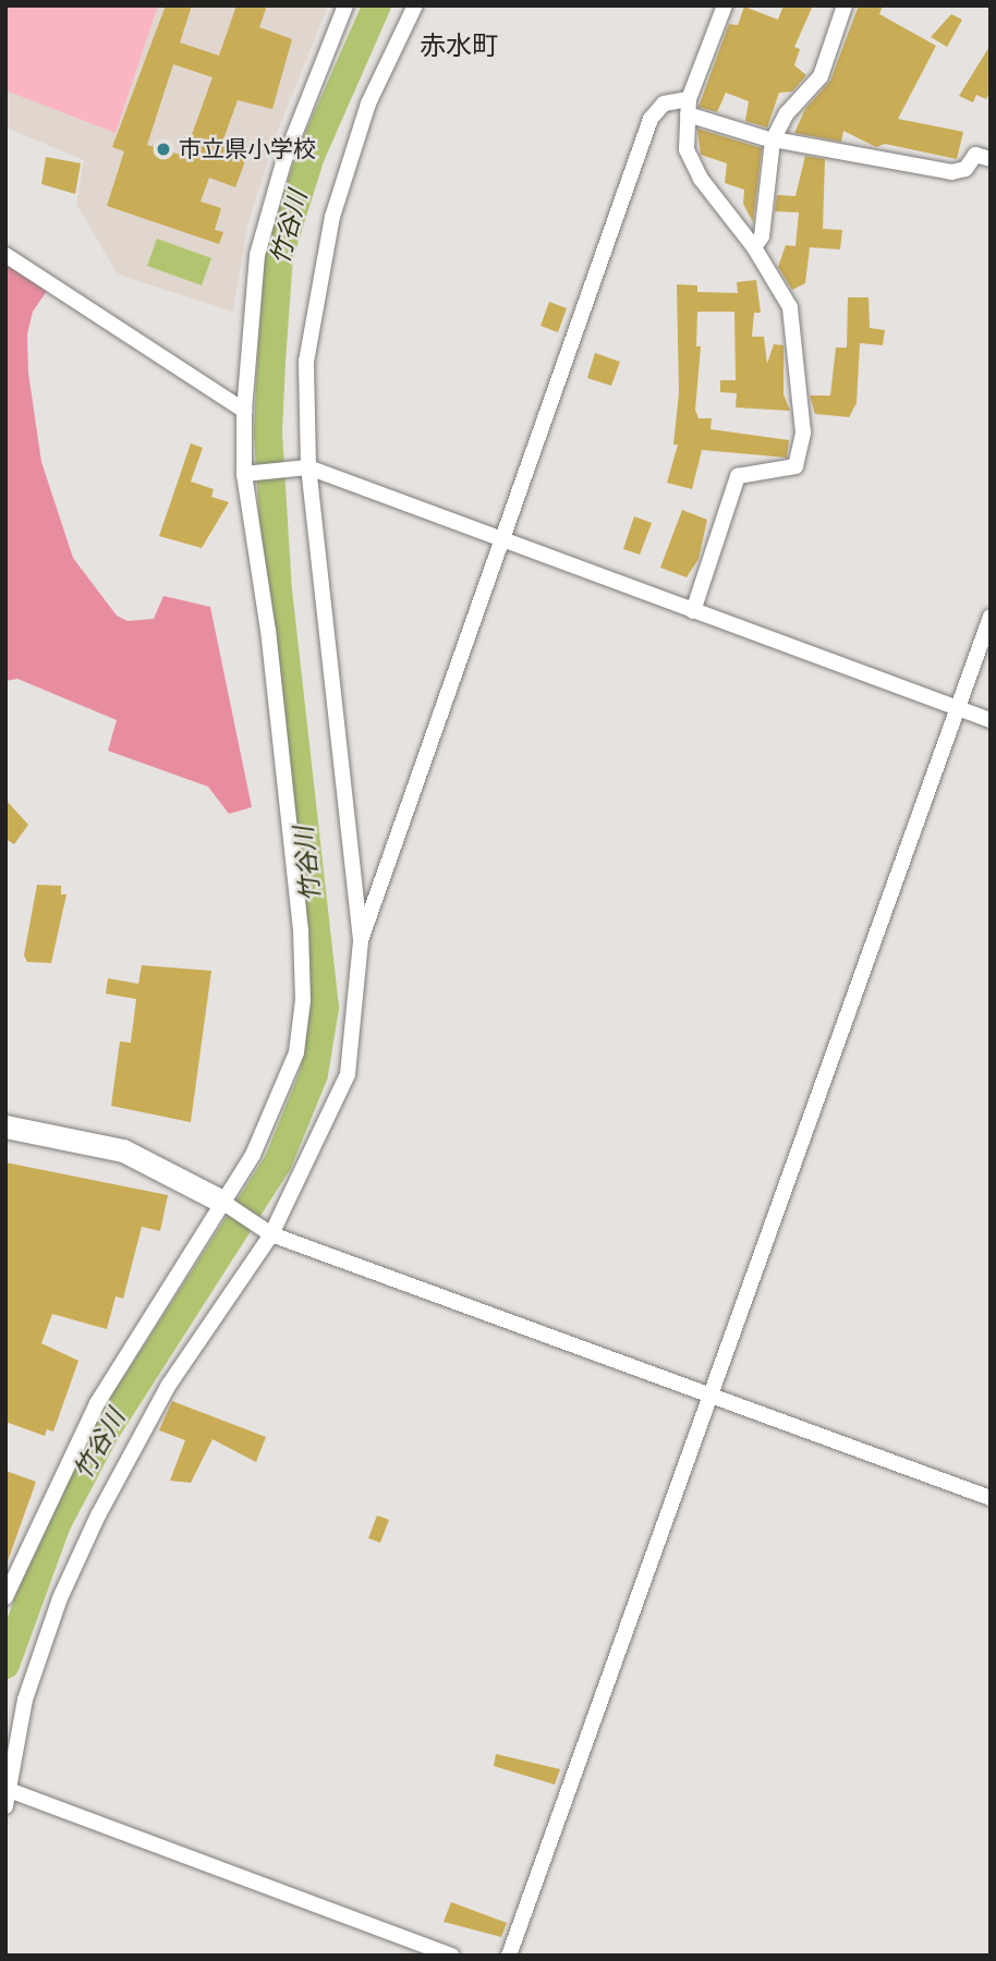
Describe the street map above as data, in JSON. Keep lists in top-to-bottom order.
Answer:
{
  "districts": ["赤水町"],
  "water": ["竹谷川"],
  "places": ["市立県小学校"]
}
